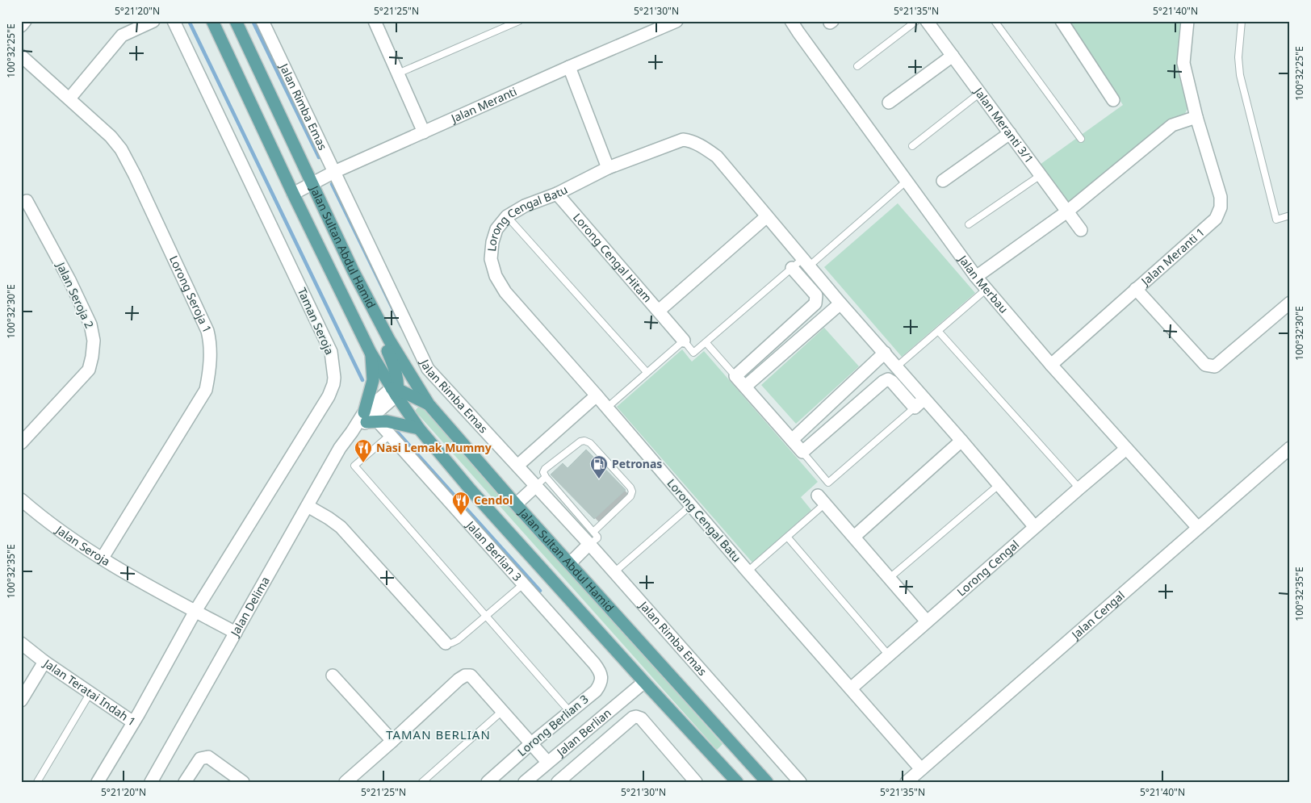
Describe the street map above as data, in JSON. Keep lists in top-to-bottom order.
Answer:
{
  "streets": {
    "main road": ["Jalan Sultan Abdul Hamid"],
    "street": [
      "Jalan Meranti",
      "Jalan Rimba Emas",
      "Jalan Meranti 3/1",
      "Lorong Cengal Batu",
      "Jalan Meranti 1",
      "Lorong Cengal Hitam",
      "Jalan Merbau",
      "Lorong Seroja 1",
      "Jalan Seroja 2",
      "Taman Seroja",
      "Jalan Seroja",
      "Jalan Berlian 3",
      "Lorong Cengal",
      "Jalan Delima",
      "Jalan Cengal",
      "Jalan Teratai Indah 1",
      "Lorong Berlian 3",
      "Jalan Berlian"
    ]
  },
  "crossings": [
    ["Jalan Meranti", "Jalan Rimba Emas"],
    ["Jalan Meranti", "Jalan Sultan Abdul Hamid"],
    ["Lorong Cengal Batu", "Lorong Cengal Hitam"],
    ["Lorong Cengal Batu", "Lorong Cengal"],
    ["Lorong Cengal Batu", "Jalan Cengal"],
    ["Jalan Sultan Abdul Hamid", "Jalan Delima"],
    ["Jalan Sultan Abdul Hamid", "Jalan Berlian"],
    ["Jalan Meranti 1", "Jalan Merbau"],
    ["Jalan Merbau", "Lorong Cengal"],
    ["Jalan Merbau", "Jalan Cengal"],
    ["Lorong Seroja 1", "Jalan Seroja"],
    ["Taman Seroja", "Jalan Seroja"],
    ["Taman Seroja", "Jalan Teratai Indah 1"],
    ["Jalan Seroja", "Jalan Delima"],
    ["Jalan Seroja", "Jalan Teratai Indah 1"],
    ["Jalan Berlian 3", "Jalan Delima"],
    ["Jalan Berlian 3", "Lorong Berlian 3"]
  ],
  "districts": ["TAMAN BERLIAN"],
  "places": {
    "restaurant": ["Nasi Lemak Mummy", "Cendol"],
    "fuel station": ["Petronas"]
  },
  "coordinates": [
    "5°21'20\"N",
    "5°21'25\"N",
    "5°21'30\"N",
    "5°21'35\"N",
    "5°21'40\"N",
    "100°32'25\"E",
    "100°32'30\"E",
    "100°32'35\"E"
  ]
}
